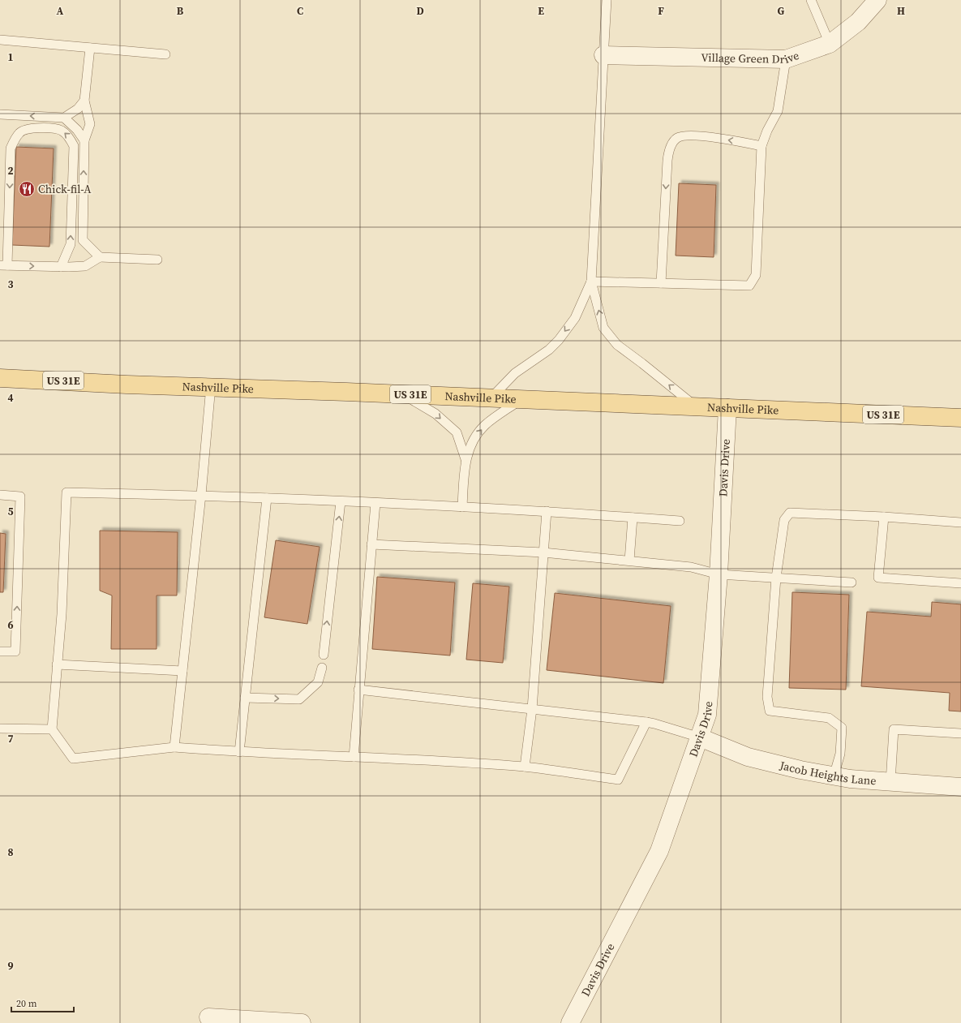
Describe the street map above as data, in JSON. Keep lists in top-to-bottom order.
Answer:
{
  "streets": {
    "main road": ["US 31E", "Nashville Pike"],
    "street": ["Village Green Drive", "Davis Drive", "Jacob Heights Lane"]
  },
  "crossings": [
    ["Nashville Pike", "Davis Drive"],
    ["Davis Drive", "Jacob Heights Lane"]
  ],
  "places": {
    "restaurant": ["Chick-fil-A"]
  },
  "scale_bar": "20 m",
  "grid": {
    "columns": [
      "A",
      "B",
      "C",
      "D",
      "E",
      "F",
      "G",
      "H"
    ],
    "rows": [
      "1",
      "2",
      "3",
      "4",
      "5",
      "6",
      "7",
      "8",
      "9"
    ]
  }
}
